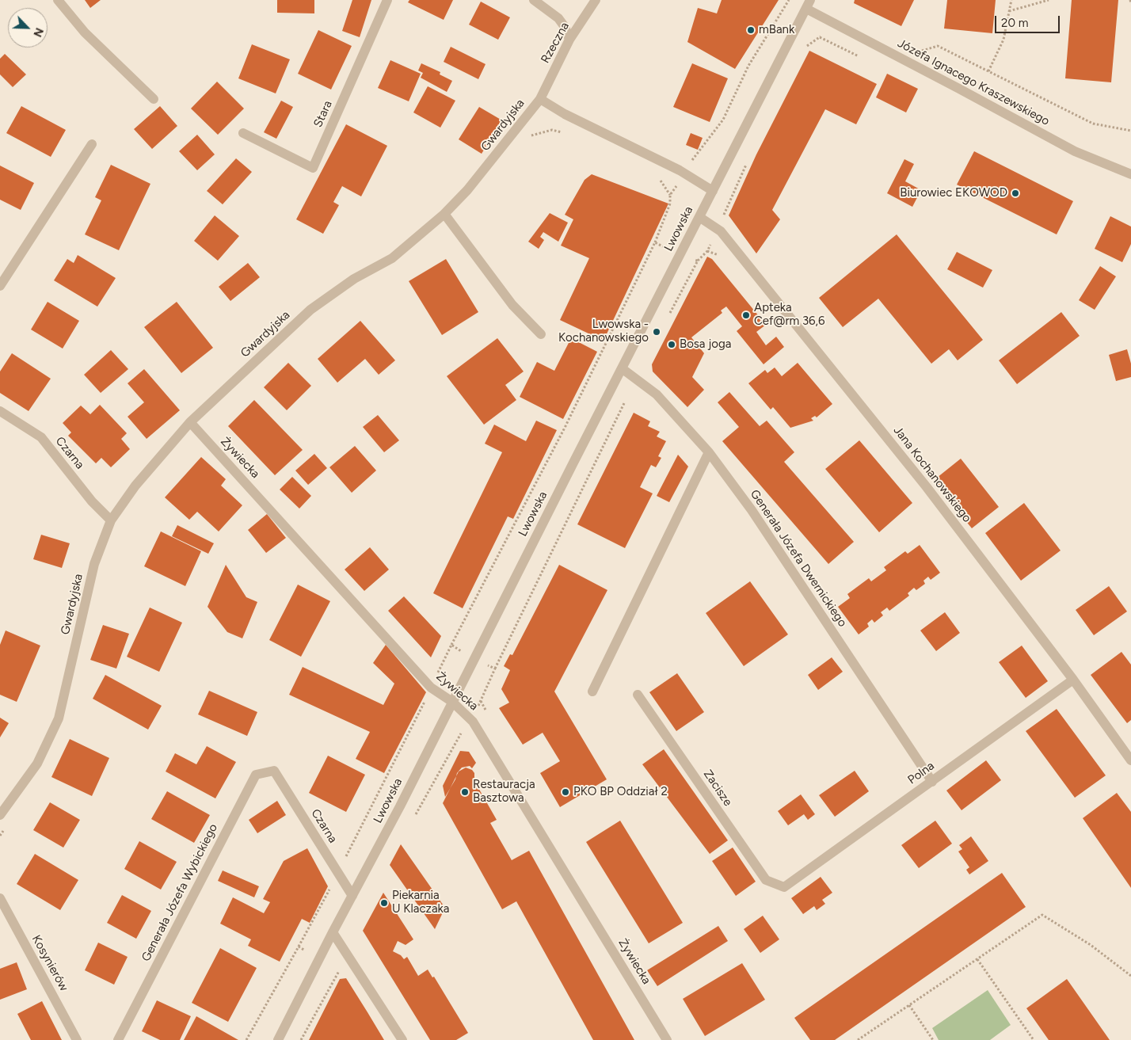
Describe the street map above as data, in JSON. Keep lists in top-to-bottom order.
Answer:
{
  "streets": {
    "street": [
      "Rzeczna",
      "Józefa Ignacego Kraszewskiego",
      "Stara",
      "Gwardyjska",
      "Lwowska",
      "Czarna",
      "Żywiecka",
      "Jana Kochanowskiego",
      "Generała Józefa Dwernickiego",
      "Polna",
      "Zacisze",
      "Generała Józefa Wybickiego",
      "Kosynierów"
    ]
  },
  "crossings": [
    ["Rzeczna", "Gwardyjska"],
    ["Józefa Ignacego Kraszewskiego", "Lwowska"],
    ["Gwardyjska", "Lwowska"],
    ["Gwardyjska", "Czarna"],
    ["Gwardyjska", "Żywiecka"],
    ["Lwowska", "Czarna"],
    ["Lwowska", "Żywiecka"],
    ["Lwowska", "Jana Kochanowskiego"],
    ["Lwowska", "Generała Józefa Dwernickiego"],
    ["Czarna", "Generała Józefa Wybickiego"],
    ["Jana Kochanowskiego", "Polna"],
    ["Generała Józefa Dwernickiego", "Polna"],
    ["Polna", "Zacisze"]
  ],
  "places": [
    "mBank",
    "Biurowiec EKOWOD",
    "Apteka Cef@rm 36,6",
    "Lwowska - Kochanowskiego",
    "Bosa joga",
    "Restauracja Basztowa",
    "PKO BP Oddział 2",
    "Piekarnia U Klaczaka"
  ],
  "scale_bar": "20 m",
  "north": "bottom right"
}
